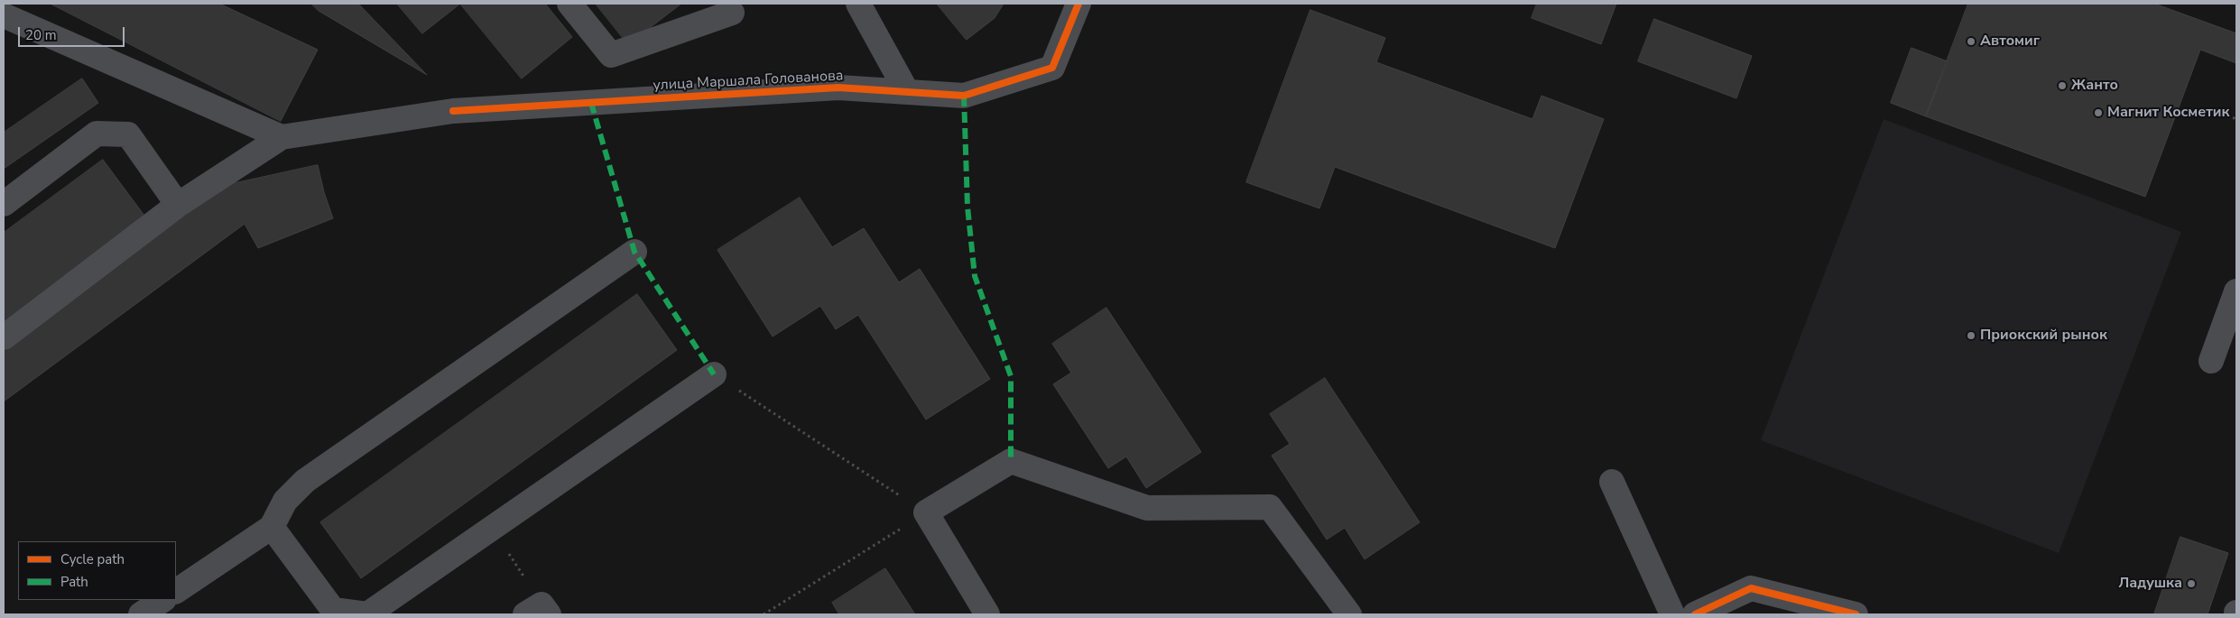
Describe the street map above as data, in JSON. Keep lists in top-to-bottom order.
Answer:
{
  "streets": {
    "street": ["улица Маршала Голованова"]
  },
  "places": [
    "Автомиг",
    "Жанто",
    "Магнит Косметик",
    "Приокский рынок",
    "Ладушка"
  ],
  "legend": ["Cycle path", "Path"],
  "scale_bar": "20 m"
}
